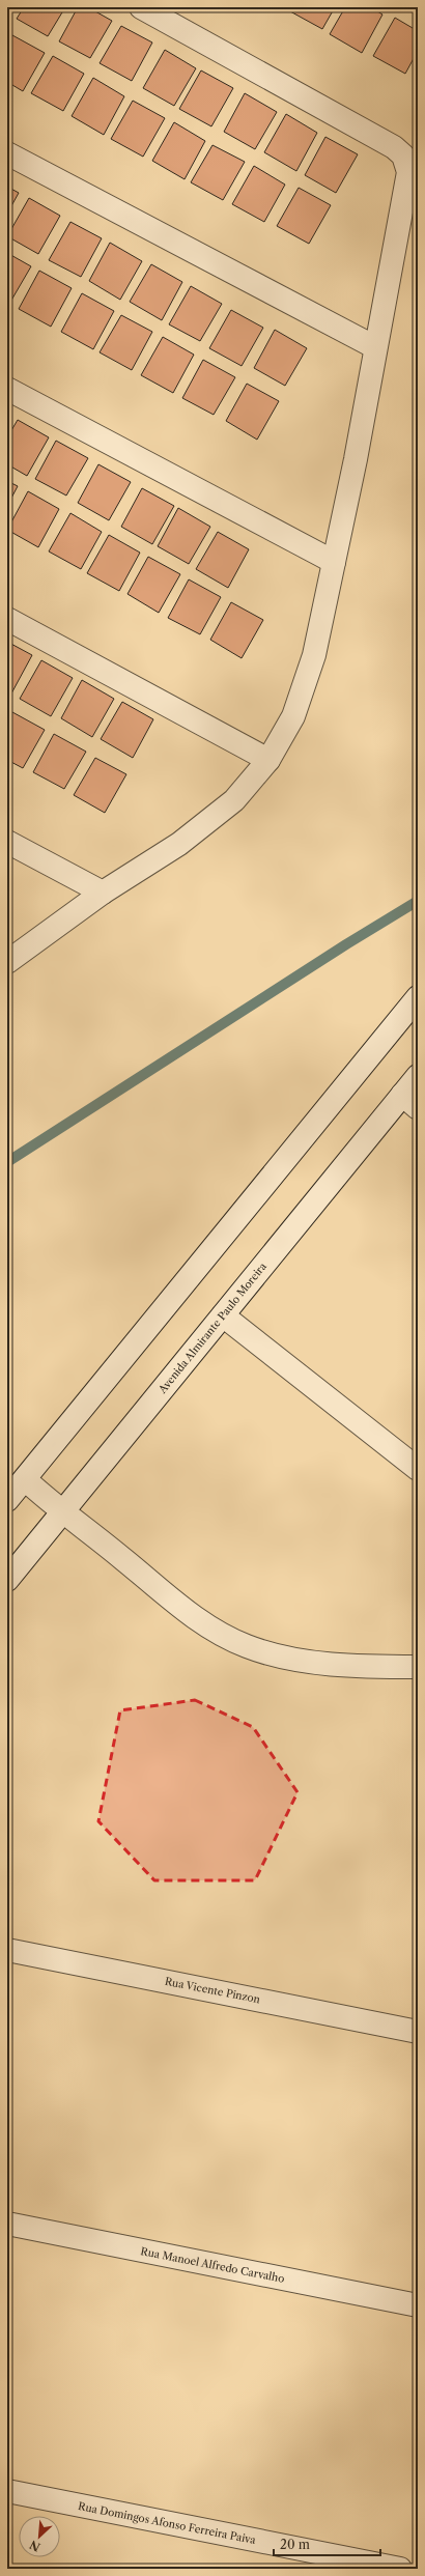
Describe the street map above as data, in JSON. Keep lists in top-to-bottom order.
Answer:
{
  "streets": {
    "street": [
      "Avenida Almirante Paulo Moreira",
      "Rua Vicente Pinzon",
      "Rua Manoel Alfredo Carvalho",
      "Rua Domingos Afonso Ferreira Paiva"
    ]
  },
  "scale_bar": "20 m",
  "north": "bottom left"
}
